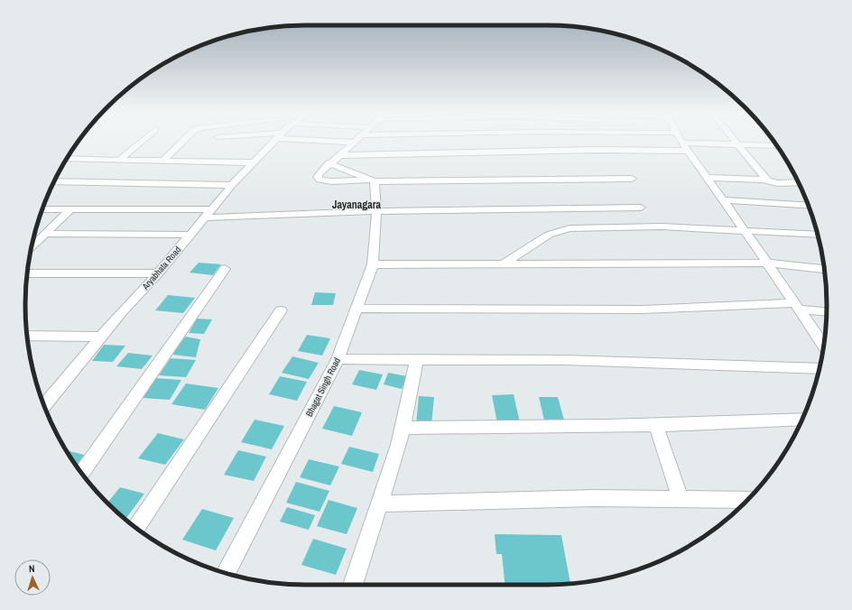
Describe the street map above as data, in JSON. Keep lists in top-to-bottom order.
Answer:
{
  "streets": {
    "street": ["Aryabhata Road", "Bhagat Singh Road"]
  },
  "districts": ["Jayanagara"],
  "north": "top"
}
